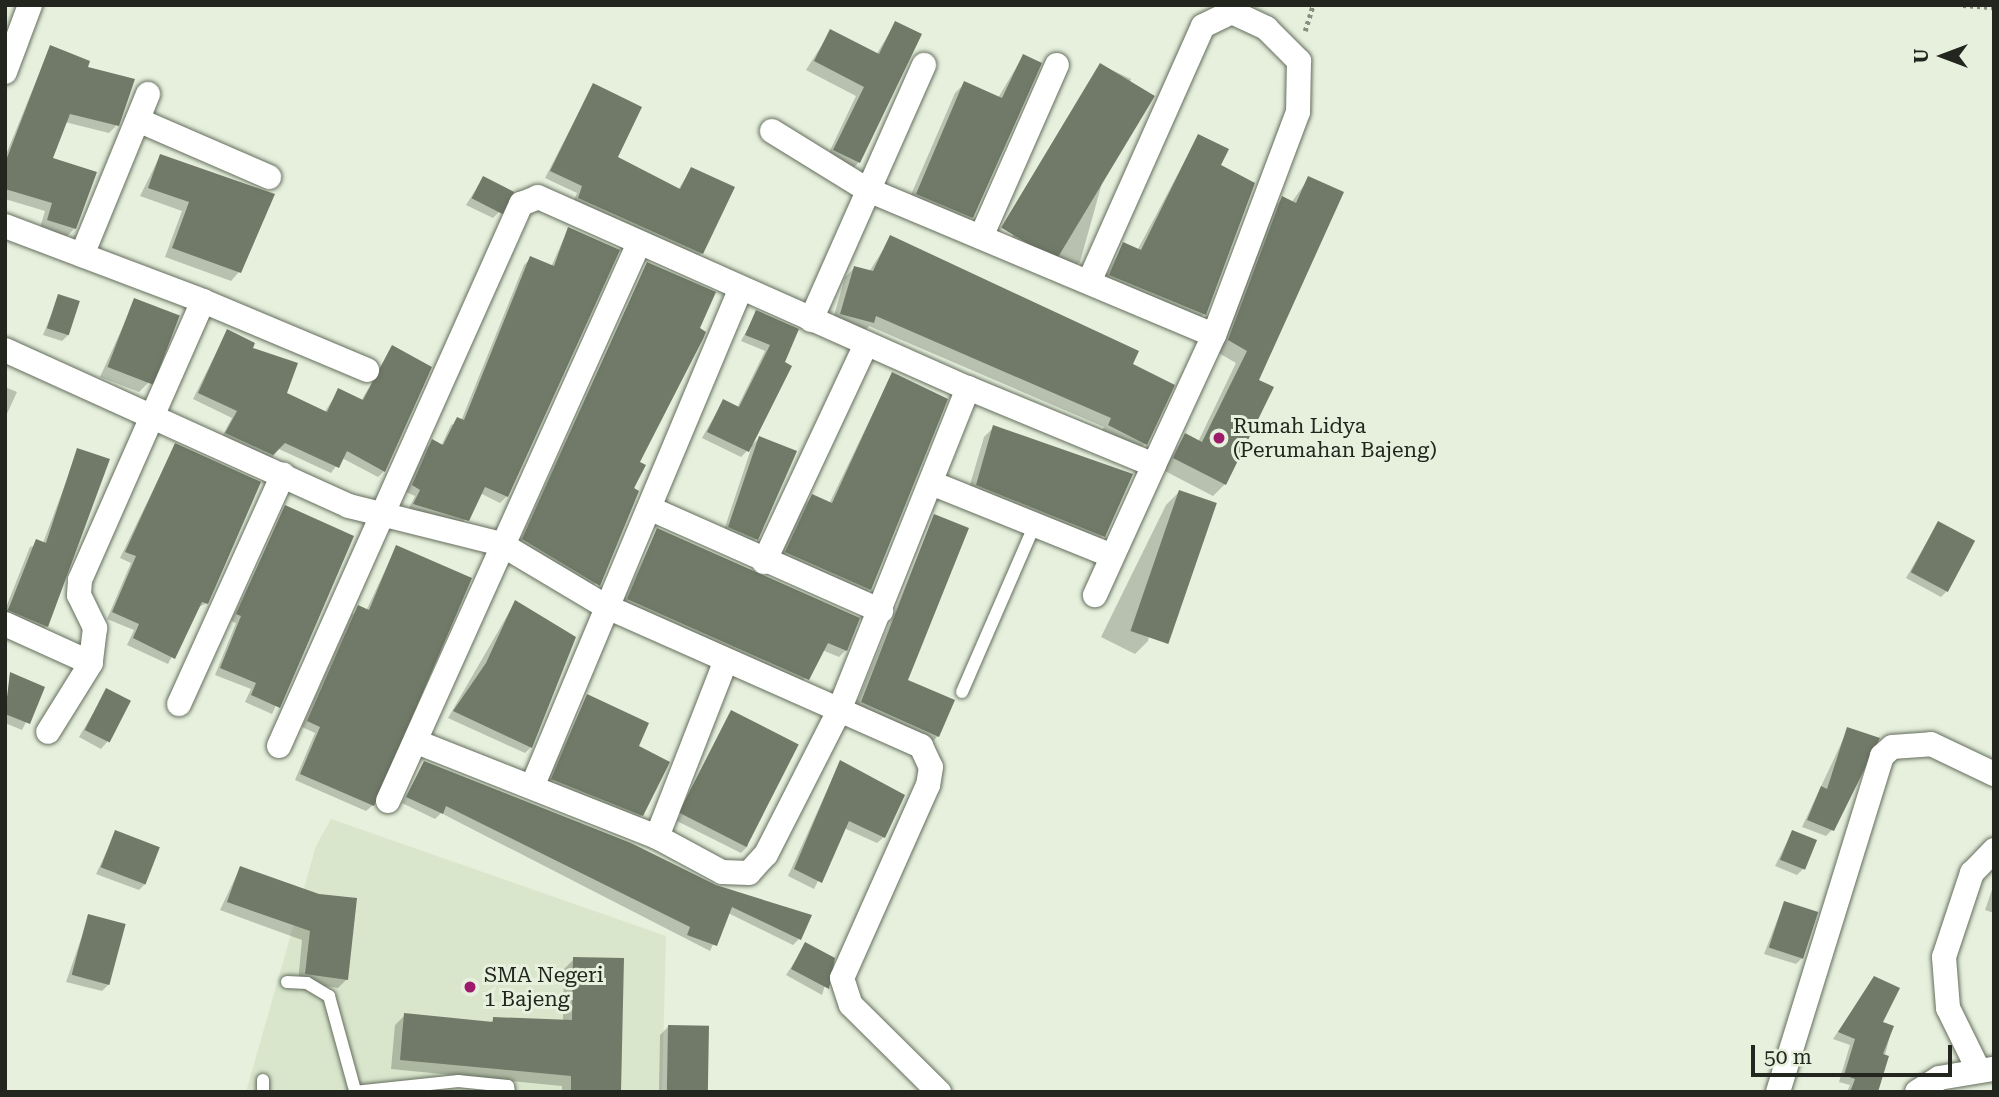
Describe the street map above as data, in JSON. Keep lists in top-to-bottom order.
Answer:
{
  "places": ["Rumah Lidya (Perumahan Bajeng)", "SMA Negeri 1 Bajeng"],
  "scale_bar": "50 m",
  "north": "left"
}
